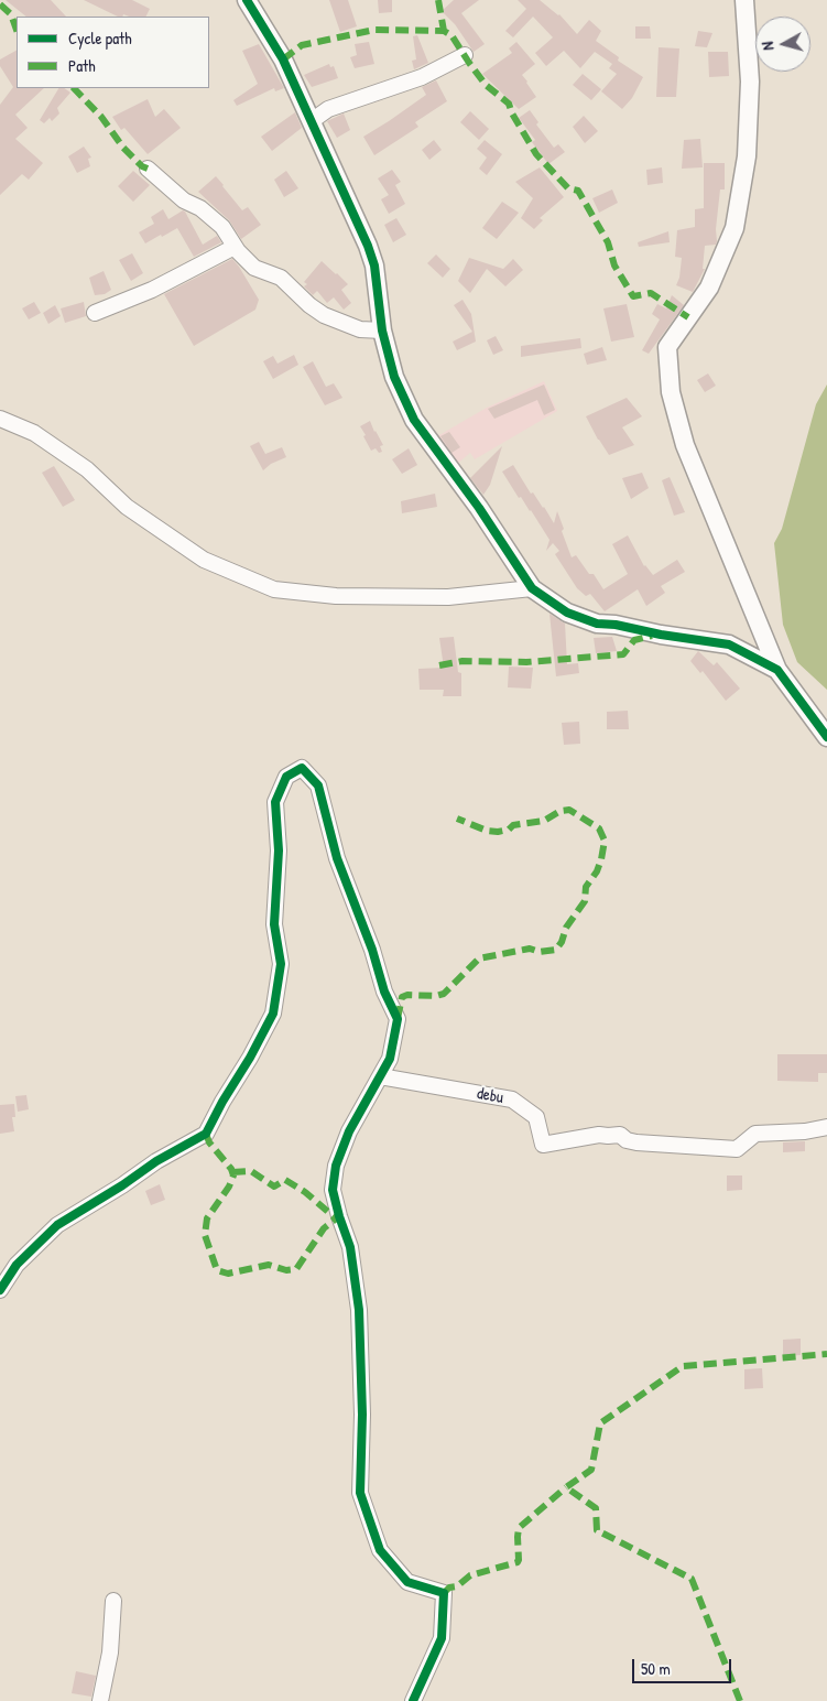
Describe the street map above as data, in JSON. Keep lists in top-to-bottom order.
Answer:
{
  "streets": {
    "street": ["debu"]
  },
  "legend": ["Cycle path", "Path"],
  "scale_bar": "50 m",
  "north": "left"
}
